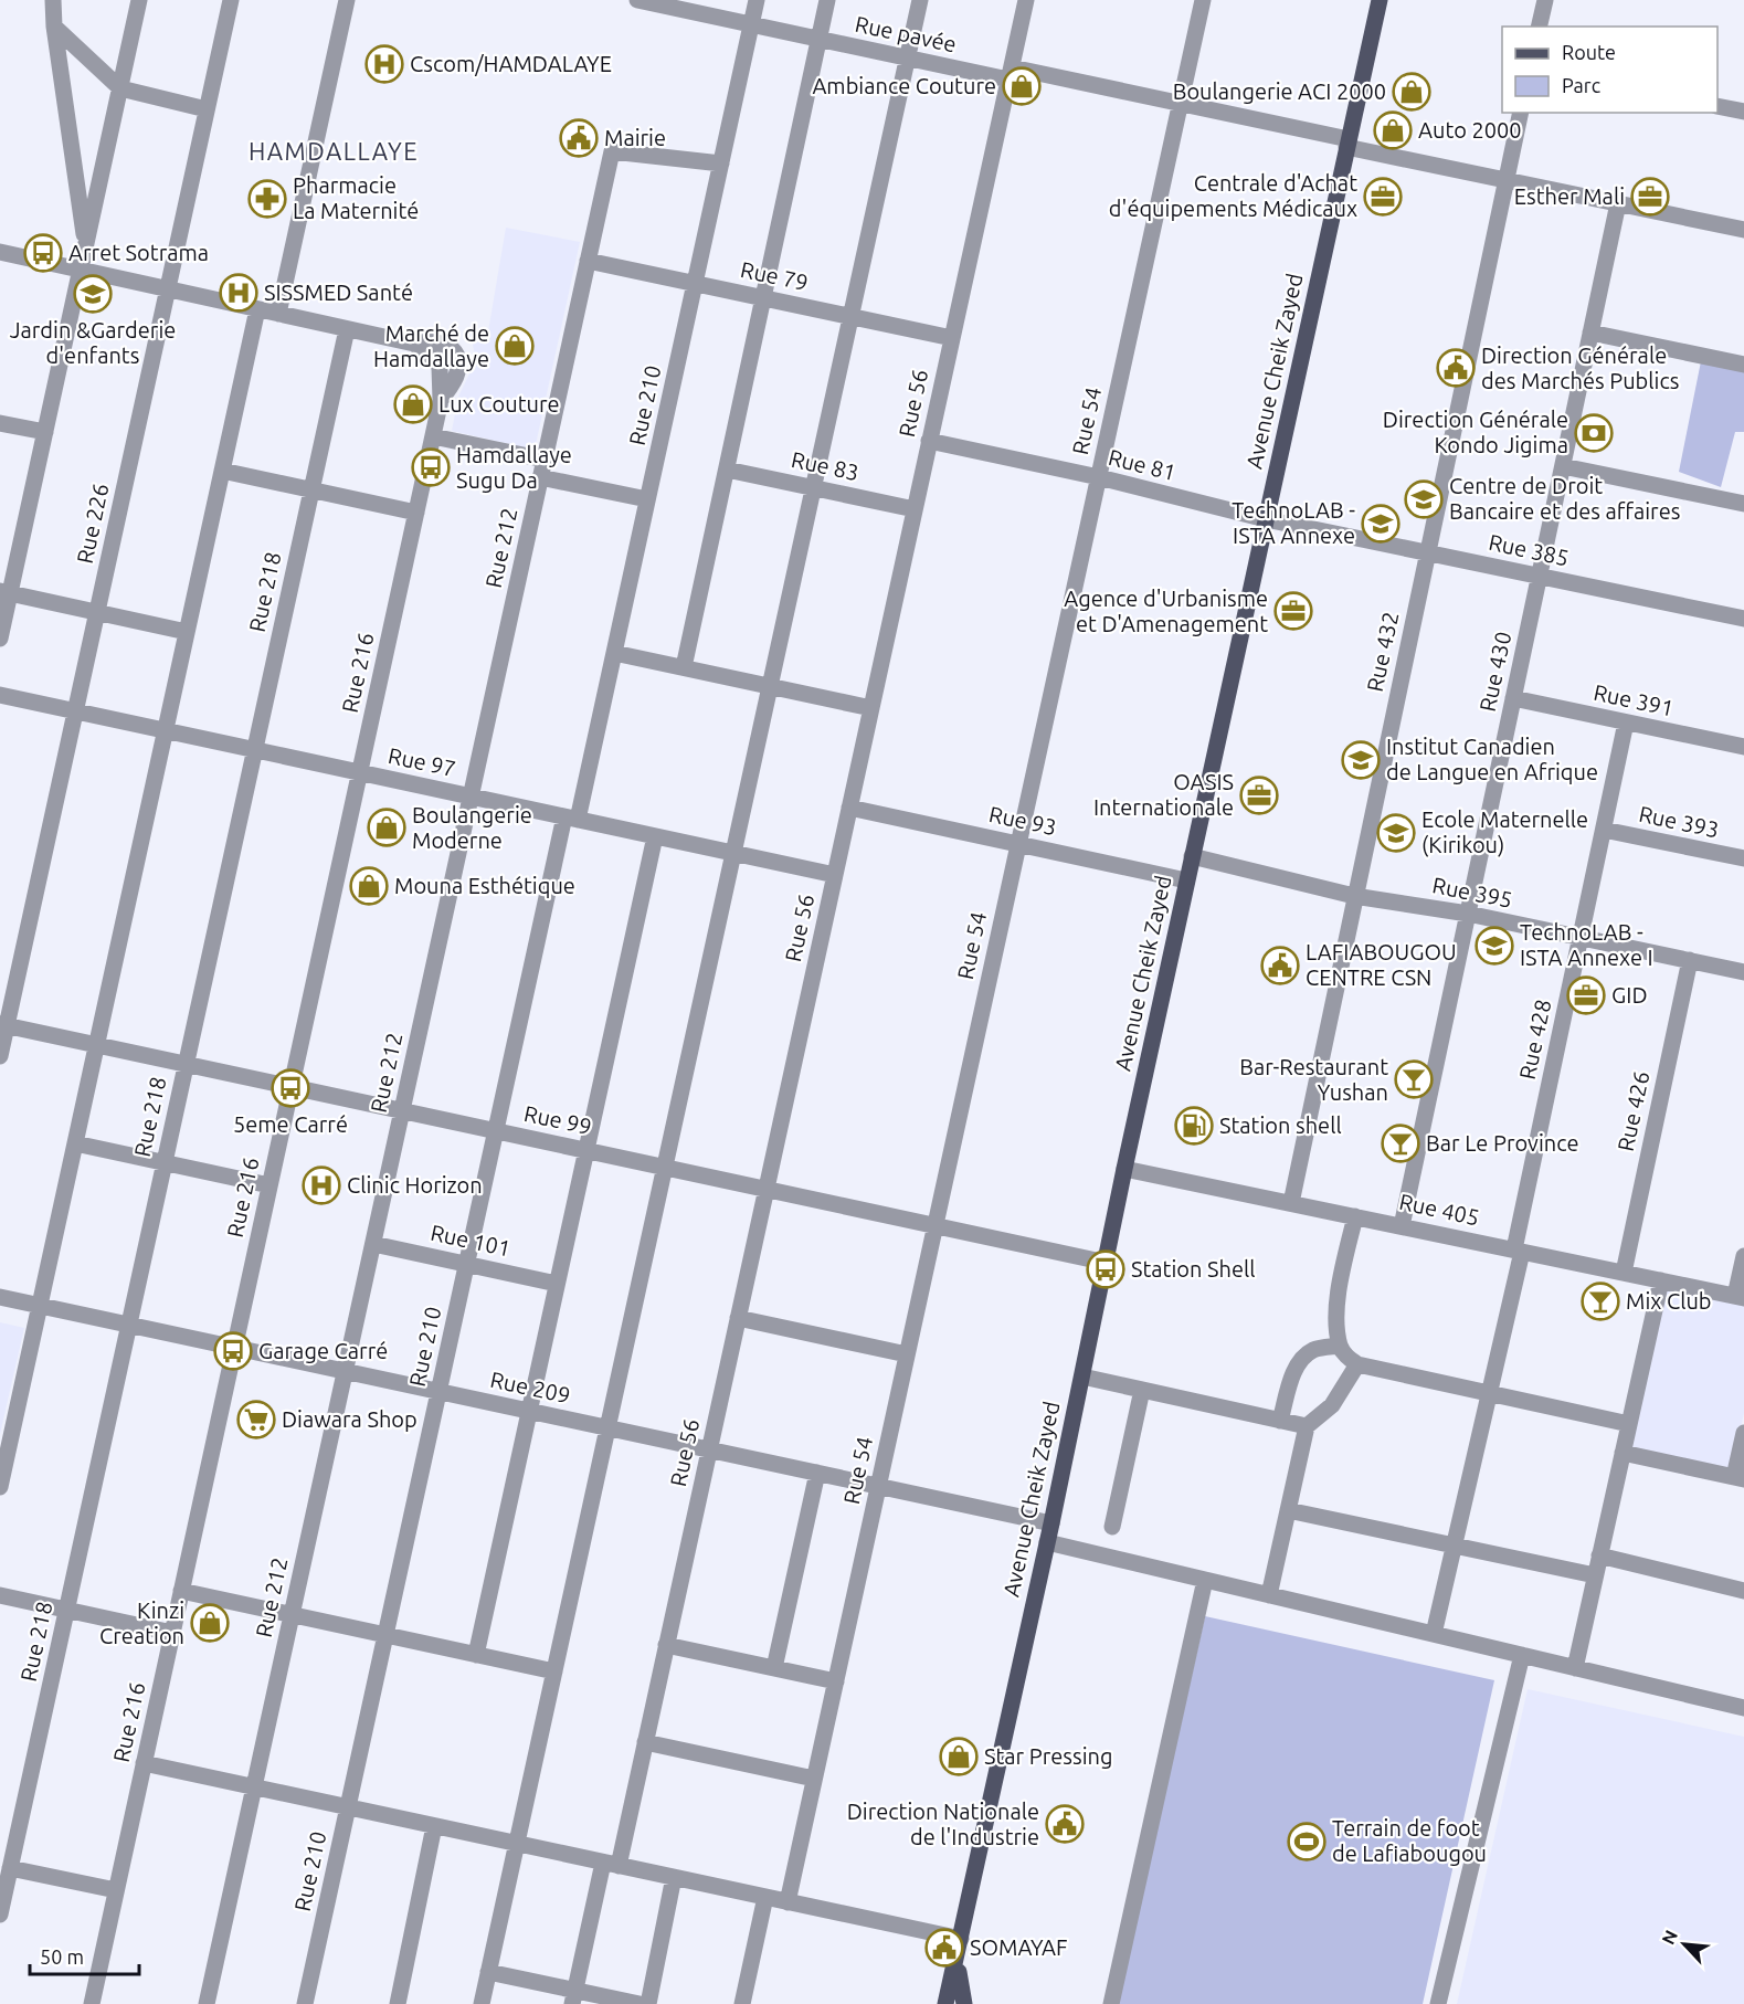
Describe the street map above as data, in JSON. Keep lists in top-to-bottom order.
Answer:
{
  "streets": {
    "main road": ["Avenue Cheik Zayed"],
    "street": [
      "Rue pavée",
      "Rue 79",
      "Rue 56",
      "Rue 210",
      "Rue 54",
      "Rue 81",
      "Rue 83",
      "Rue 226",
      "Rue 212",
      "Rue 385",
      "Rue 218",
      "Rue 432",
      "Rue 430",
      "Rue 216",
      "Rue 391",
      "Rue 97",
      "Rue 93",
      "Rue 393",
      "Rue 395",
      "Rue 428",
      "Rue 426",
      "Rue 99",
      "Rue 405",
      "Rue 101",
      "Rue 209"
    ]
  },
  "crossings": [
    ["Rue pavée", "Avenue Cheik Zayed"],
    ["Rue pavée", "Rue 56"],
    ["Rue pavée", "Rue 210"],
    ["Rue pavée", "Rue 54"],
    ["Rue 79", "Rue 56"],
    ["Rue 79", "Rue 210"],
    ["Rue 79", "Rue 212"],
    ["Avenue Cheik Zayed", "Rue 81"],
    ["Avenue Cheik Zayed", "Rue 385"],
    ["Avenue Cheik Zayed", "Rue 93"],
    ["Avenue Cheik Zayed", "Rue 395"],
    ["Avenue Cheik Zayed", "Rue 99"],
    ["Avenue Cheik Zayed", "Rue 405"],
    ["Avenue Cheik Zayed", "Rue 209"],
    ["Rue 56", "Rue 81"],
    ["Rue 56", "Rue 83"],
    ["Rue 56", "Rue 97"],
    ["Rue 56", "Rue 93"],
    ["Rue 56", "Rue 99"],
    ["Rue 56", "Rue 209"],
    ["Rue 210", "Rue 212"],
    ["Rue 210", "Rue 97"],
    ["Rue 210", "Rue 99"],
    ["Rue 210", "Rue 101"],
    ["Rue 210", "Rue 209"],
    ["Rue 54", "Rue 81"],
    ["Rue 54", "Rue 93"],
    ["Rue 54", "Rue 99"],
    ["Rue 54", "Rue 209"],
    ["Rue 81", "Rue 385"],
    ["Rue 226", "Rue 97"],
    ["Rue 226", "Rue 99"],
    ["Rue 212", "Rue 97"],
    ["Rue 212", "Rue 99"],
    ["Rue 212", "Rue 101"],
    ["Rue 212", "Rue 209"],
    ["Rue 385", "Rue 432"],
    ["Rue 385", "Rue 430"],
    ["Rue 218", "Rue 216"],
    ["Rue 218", "Rue 97"],
    ["Rue 218", "Rue 99"],
    ["Rue 218", "Rue 209"],
    ["Rue 432", "Rue 395"],
    ["Rue 432", "Rue 405"],
    ["Rue 430", "Rue 391"],
    ["Rue 430", "Rue 395"],
    ["Rue 430", "Rue 405"],
    ["Rue 216", "Rue 97"],
    ["Rue 216", "Rue 99"],
    ["Rue 216", "Rue 209"],
    ["Rue 391", "Rue 428"],
    ["Rue 393", "Rue 428"],
    ["Rue 395", "Rue 428"],
    ["Rue 395", "Rue 426"],
    ["Rue 428", "Rue 405"],
    ["Rue 426", "Rue 405"]
  ],
  "districts": ["HAMDALLAYE"],
  "places": {
    "hospital": ["Cscom/HAMDALAYE", "SISSMED Santé", "Clinic Horizon"],
    "shop": [
      "Ambiance Couture",
      "Boulangerie ACI 2000",
      "Auto 2000",
      "Marché de Hamdallaye",
      "Lux Couture",
      "Boulangerie Moderne",
      "Mouna Esthétique",
      "Kinzi Creation",
      "Star Pressing"
    ],
    "public building": [
      "Mairie",
      "Direction Générale des Marchés Publics",
      "LAFIABOUGOU CENTRE CSN",
      "Direction Nationale de l'Industrie",
      "SOMAYAF"
    ],
    "office": [
      "Centrale d'Achat d'équipements Médicaux",
      "Esther Mali",
      "Agence d'Urbanisme et D'Amenagement",
      "OASIS Internationale",
      "GID"
    ],
    "pharmacy": ["Pharmacie La Maternité"],
    "bus stop": [
      "Arret Sotrama",
      "Hamdallaye Sugu Da",
      "5eme Carré",
      "Station Shell",
      "Garage Carré"
    ],
    "school or university": [
      "Jardin &Garderie d'enfants",
      "Centre de Droit Bancaire et des affaires",
      "TechnoLAB - ISTA Annexe",
      "Institut Canadien de Langue en Afrique",
      "Ecole Maternelle (Kirikou)",
      "TechnoLAB - ISTA Annexe I"
    ],
    "bank": ["Direction Générale Kondo Jigima"],
    "bar": ["Bar-Restaurant Yushan", "Bar Le Province", "Mix Club"],
    "fuel station": ["Station shell"],
    "supermarket": ["Diawara Shop"],
    "sports": ["Terrain de foot de Lafiabougou"]
  },
  "legend": ["Route", "Parc"],
  "scale_bar": "50 m",
  "north": "top left"
}
